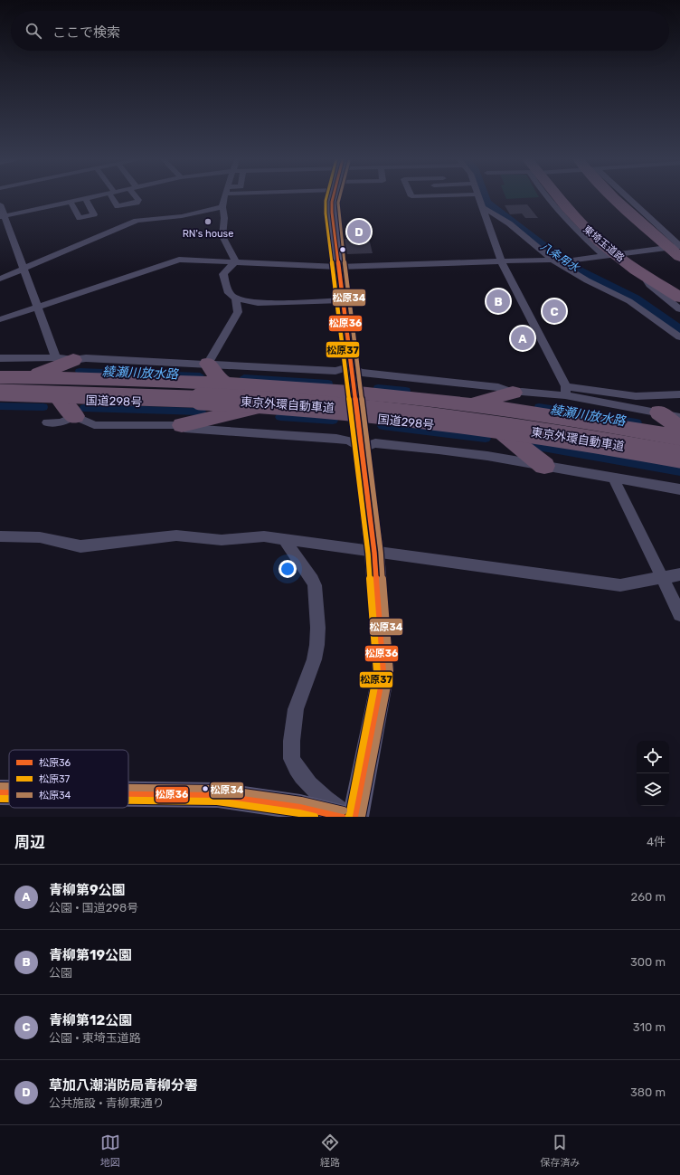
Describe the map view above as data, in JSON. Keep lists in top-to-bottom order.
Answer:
{
  "streets": {
    "highway": ["東埼玉道路", "国道298号", "東京外環自動車道"]
  },
  "crossings": [
    ["国道298号", "東京外環自動車道"]
  ],
  "water": ["八条用水", "綾瀬川放水路"],
  "places": ["RN's house"],
  "lines": ["transit line 松原36", "transit line 松原37", "transit line 松原34"],
  "legend": ["松原36", "松原37", "松原34"],
  "page": {
    "search": "ここで検索",
    "pins": [
      "D",
      "B",
      "C",
      "A"
    ],
    "heading": ["周辺", "4件"],
    "list": [
      {
        "mark": "A",
        "name": "青柳第9公園",
        "note": "公園 · 国道298号",
        "value": "260 m"
      },
      {
        "mark": "B",
        "name": "青柳第19公園",
        "note": "公園",
        "value": "300 m"
      },
      {
        "mark": "C",
        "name": "青柳第12公園",
        "note": "公園 · 東埼玉道路",
        "value": "310 m"
      },
      {
        "mark": "D",
        "name": "草加八潮消防局青柳分署",
        "note": "公共施設 · 青柳東通り",
        "value": "380 m"
      }
    ],
    "nav": ["地図", "経路", "保存済み"]
  }
}
